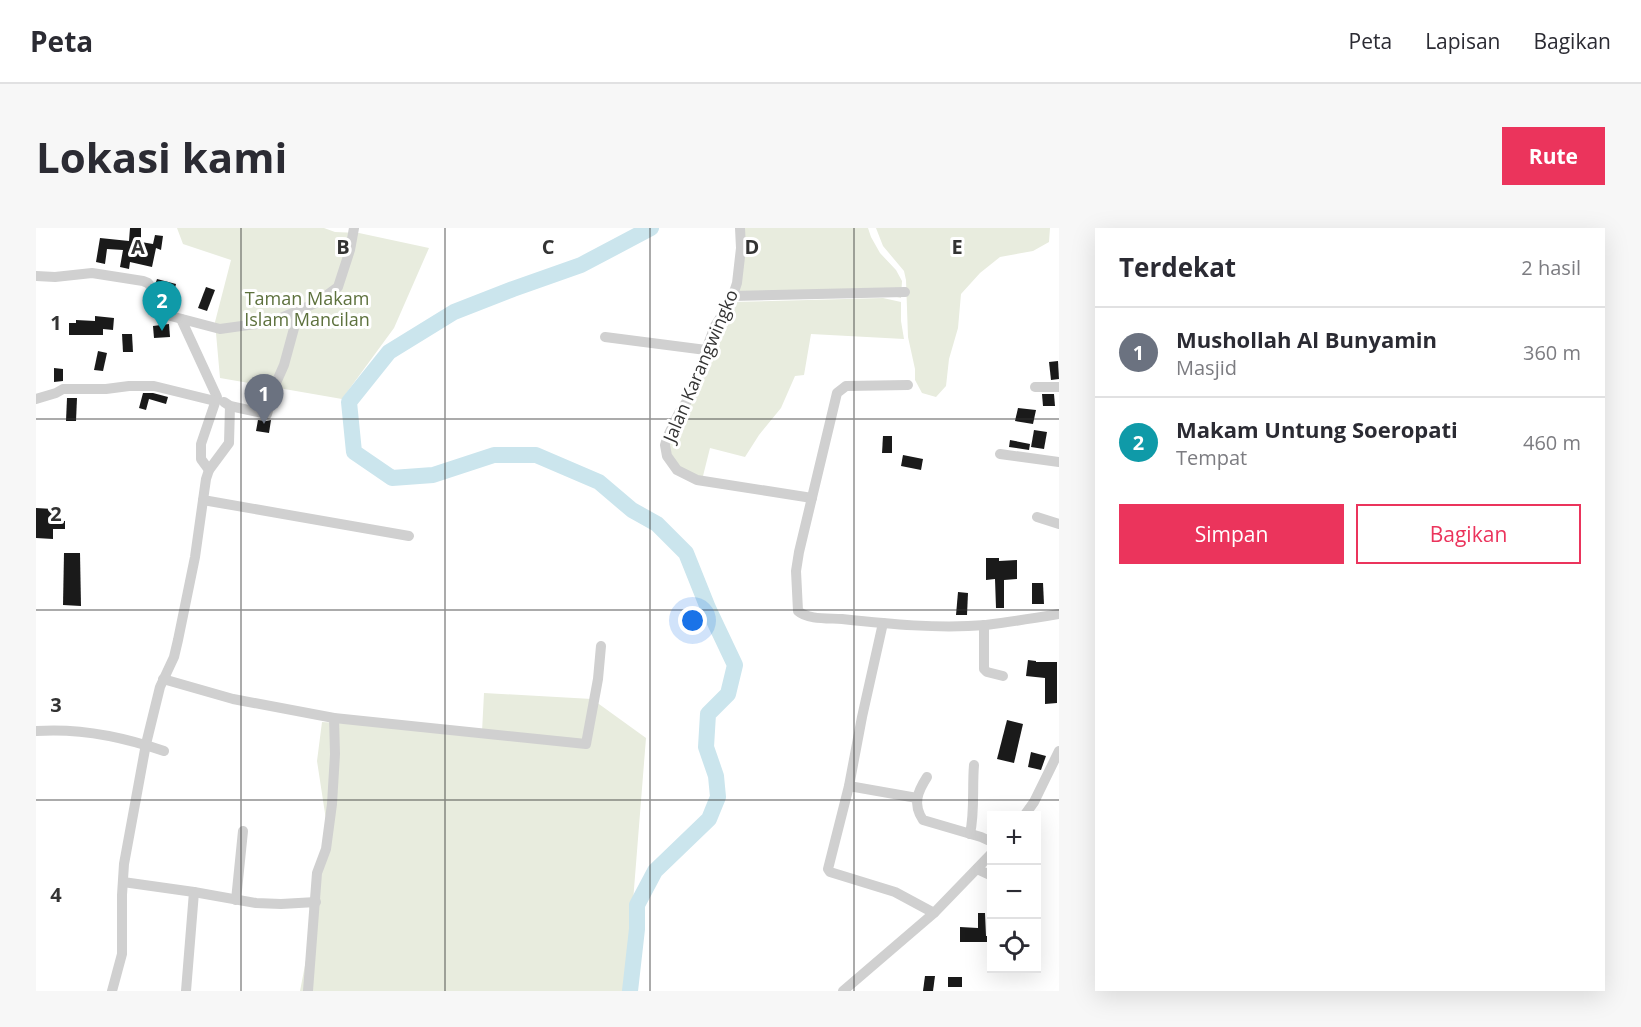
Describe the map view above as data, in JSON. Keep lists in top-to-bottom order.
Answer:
{
  "streets": {
    "street": ["Jalan Karangwingko"]
  },
  "parks": ["Taman Makam Islam Mancilan"],
  "page": {
    "header": "Peta",
    "nav": ["Peta", "Lapisan", "Bagikan"],
    "buttons": [
      "Rute",
      ["Simpan", "Bagikan"]
    ],
    "title": "Lokasi kami",
    "heading": ["Terdekat", "2 hasil"],
    "pins": ["2", "1"],
    "list": [
      {
        "mark": "1",
        "name": "Mushollah Al Bunyamin",
        "note": "Masjid",
        "value": "360 m"
      },
      {
        "mark": "2",
        "name": "Makam Untung Soeropati",
        "note": "Tempat",
        "value": "460 m"
      }
    ],
    "map_buttons": ["+", "−"]
  },
  "grid": {
    "columns": [
      "A",
      "B",
      "C",
      "D",
      "E"
    ],
    "rows": [
      "1",
      "2",
      "3",
      "4"
    ]
  }
}
